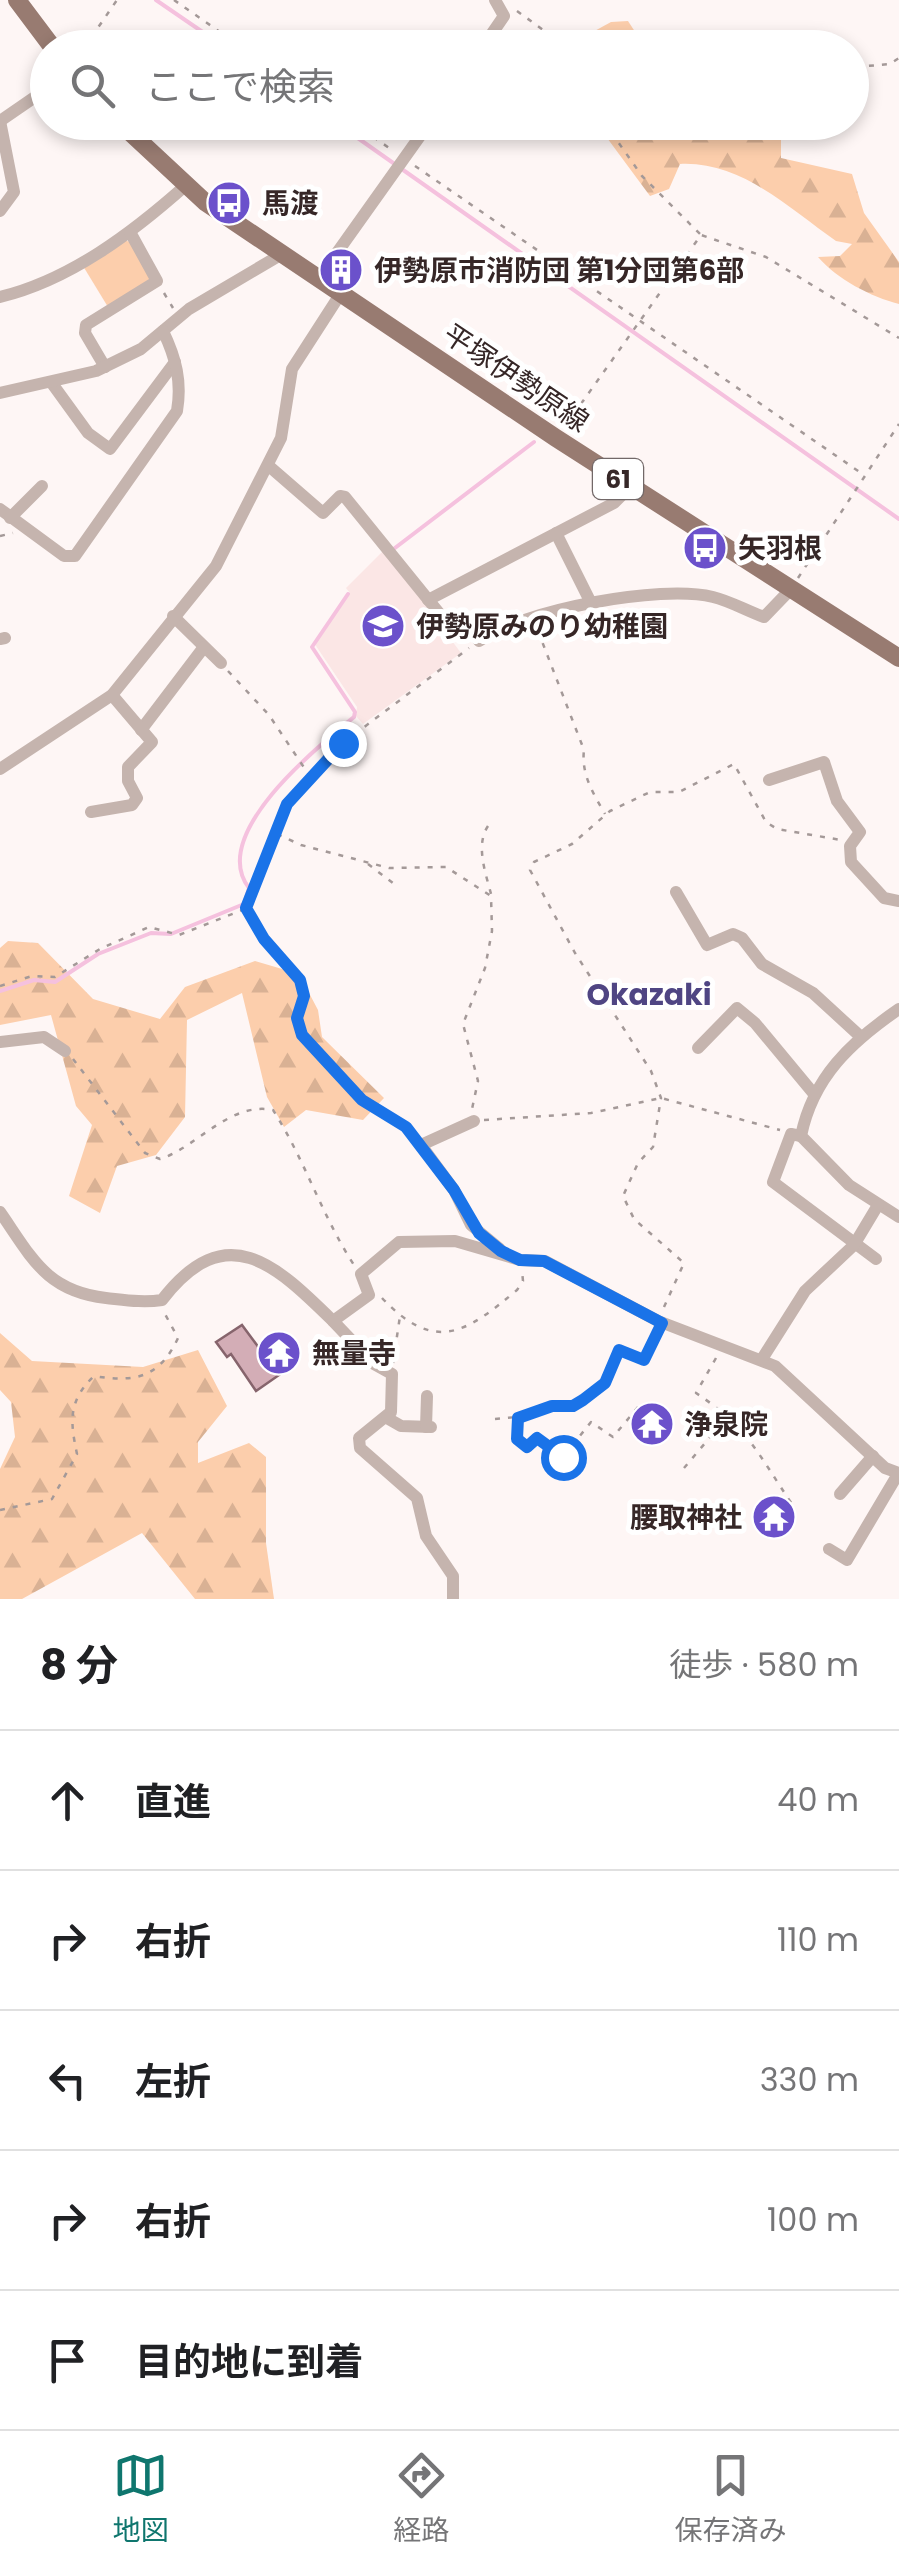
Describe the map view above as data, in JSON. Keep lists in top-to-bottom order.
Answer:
{
  "streets": {
    "main road": ["平塚伊勢原線", "61"]
  },
  "districts": ["Okazaki"],
  "places": {
    "bus stop": ["馬渡", "矢羽根"],
    "building": ["伊勢原市消防団 第1分団第6部"],
    "school or university": ["伊勢原みのり幼稚園"],
    "temple": ["無量寺", "浄泉院", "腰取神社"]
  },
  "page": {
    "search": "ここで検索",
    "heading": ["8 分", "徒歩 · 580 m"],
    "list": [
      ["直進", "40 m"],
      ["右折", "110 m"],
      ["左折", "330 m"],
      ["右折", "100 m"],
      "目的地に到着"
    ],
    "nav": ["地図", "経路", "保存済み"]
  }
}
